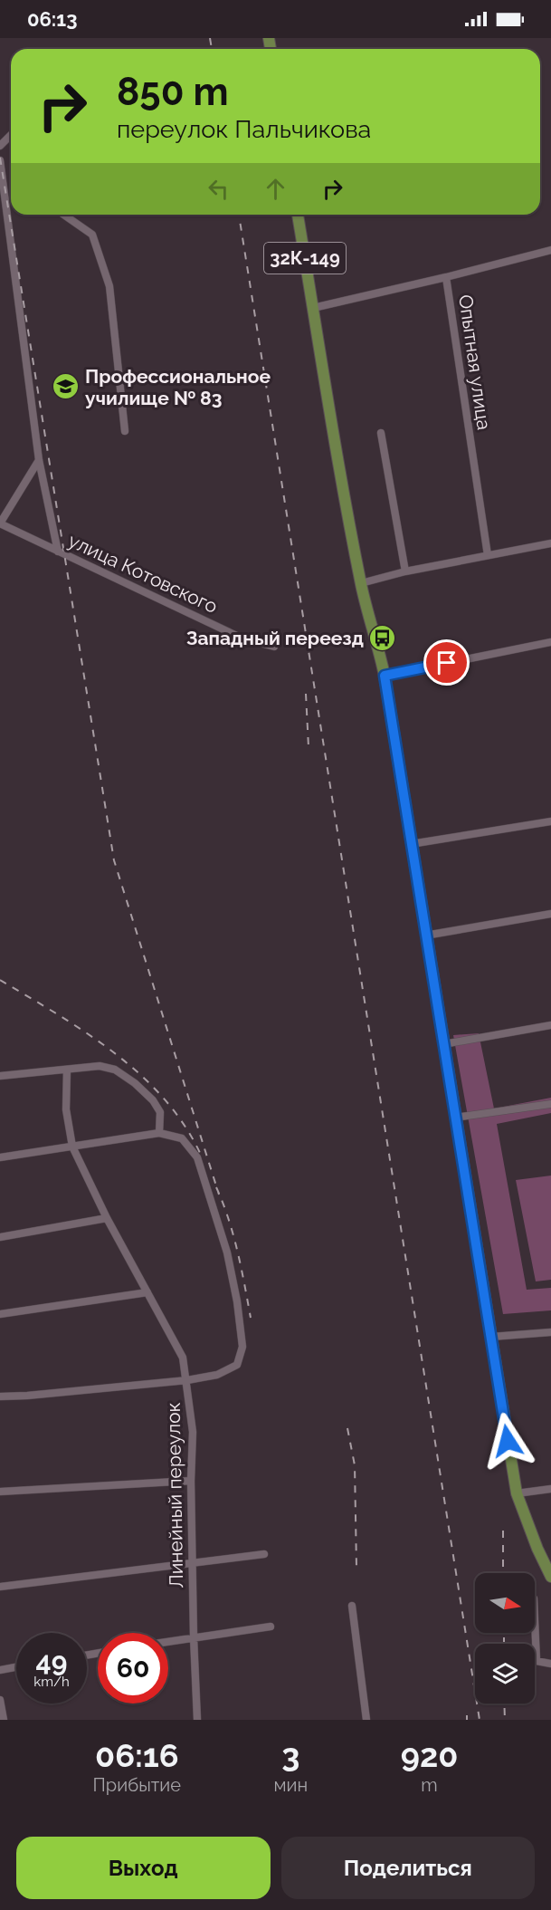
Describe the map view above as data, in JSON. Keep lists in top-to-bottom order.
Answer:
{
  "streets": {
    "main road": ["32К-149"],
    "street": ["Опытная улица", "улица Котовского", "Линейный переулок"]
  },
  "crossings": [
    ["32К-149", "Опытная улица"]
  ],
  "places": {
    "school or university": ["Профессиональное училище № 83"],
    "bus stop": ["Западный переезд"]
  },
  "north": "right",
  "page": {
    "status": "06:13",
    "turn": ["850 m", "переулок Пальчикова"],
    "speed": "49 km/h",
    "limit": "60",
    "eta": [
      "06:16",
      "Прибытие",
      "3",
      "мин",
      "920",
      "m"
    ],
    "buttons": ["Выход", "Поделиться"]
  }
}
